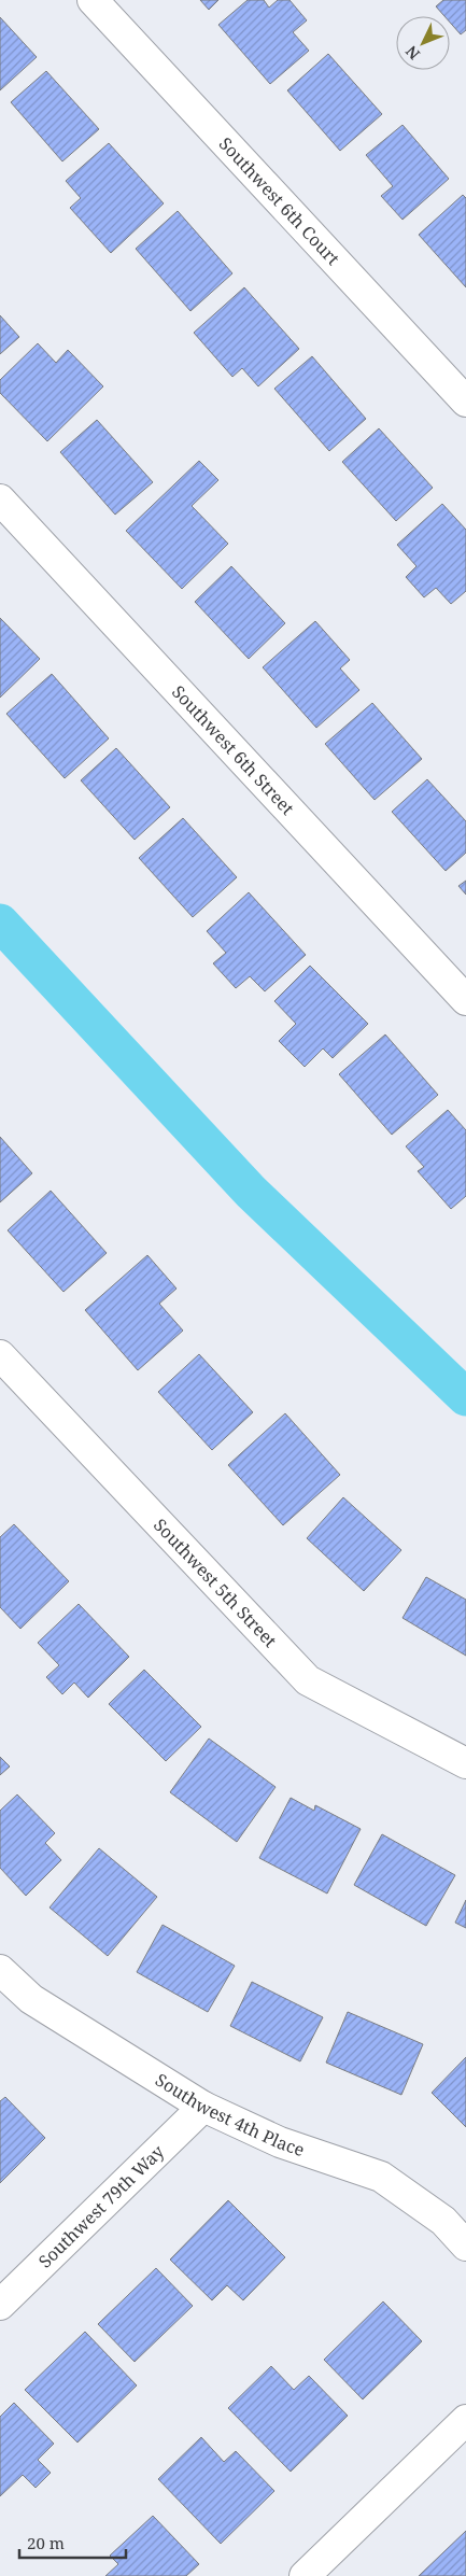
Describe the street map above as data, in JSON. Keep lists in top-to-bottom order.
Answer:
{
  "streets": {
    "street": [
      "Southwest 6th Court",
      "Southwest 6th Street",
      "Southwest 5th Street",
      "Southwest 4th Place",
      "Southwest 79th Way"
    ]
  },
  "crossings": [
    ["Southwest 4th Place", "Southwest 79th Way"]
  ],
  "scale_bar": "20 m",
  "north": "bottom left"
}
